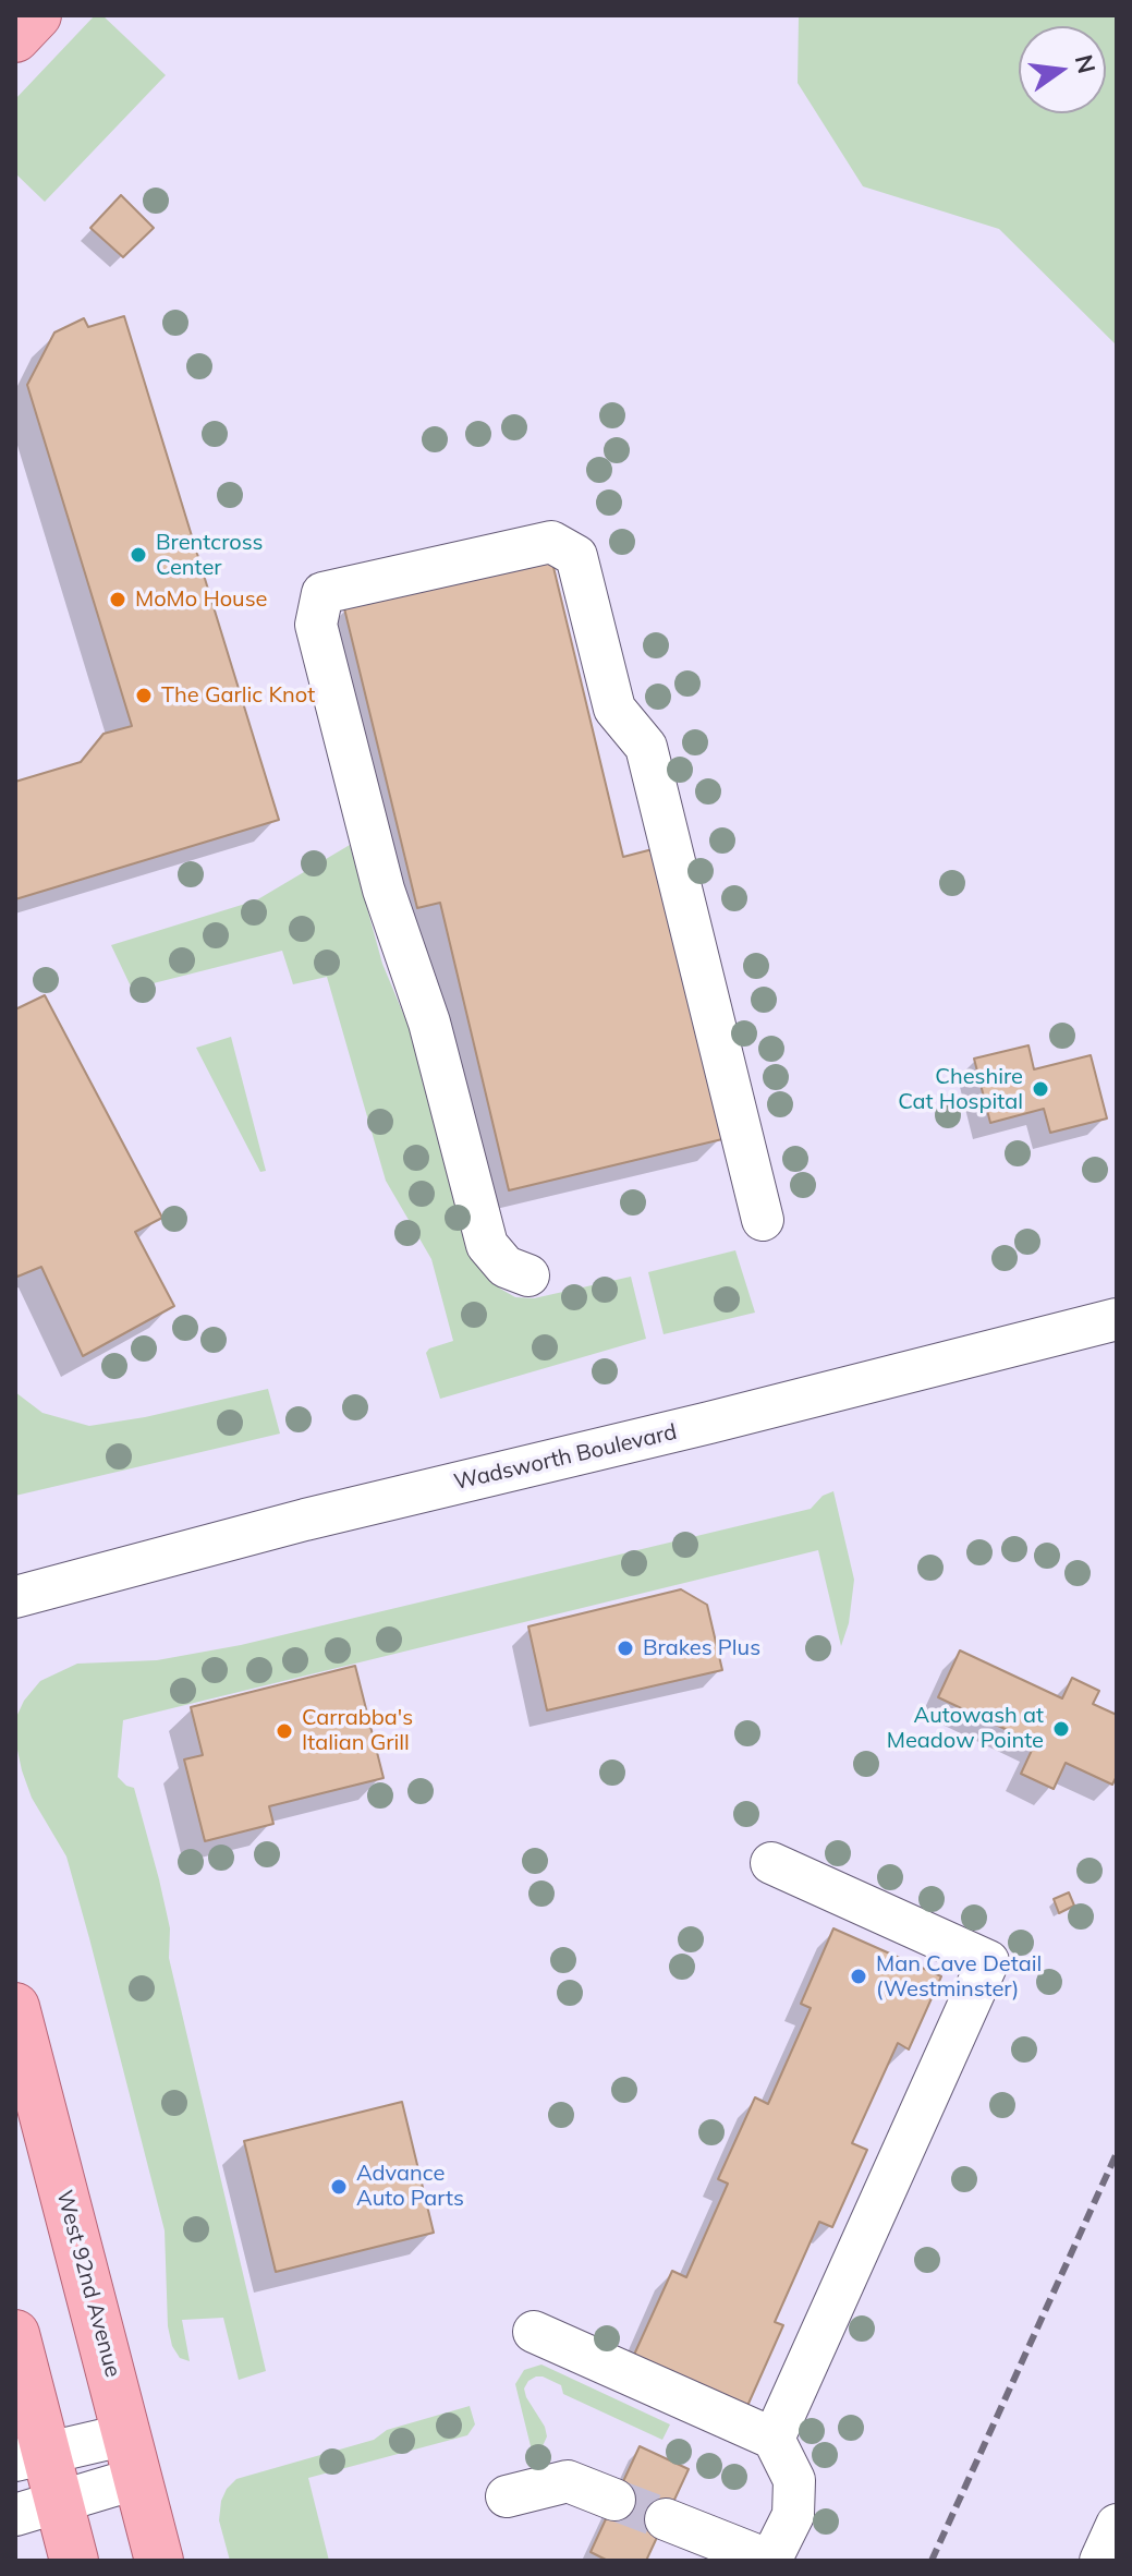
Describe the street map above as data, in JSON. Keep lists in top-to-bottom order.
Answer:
{
  "streets": {
    "main road": ["West 92nd Avenue"],
    "street": ["Wadsworth Boulevard"]
  },
  "places": [
    "Brentcross Center",
    "MoMo House",
    "The Garlic Knot",
    "Cheshire Cat Hospital",
    "Brakes Plus",
    "Autowash at Meadow Pointe",
    "Carrabba's Italian Grill",
    "Man Cave Detail (Westminster)",
    "Advance Auto Parts"
  ],
  "north": "right"
}
